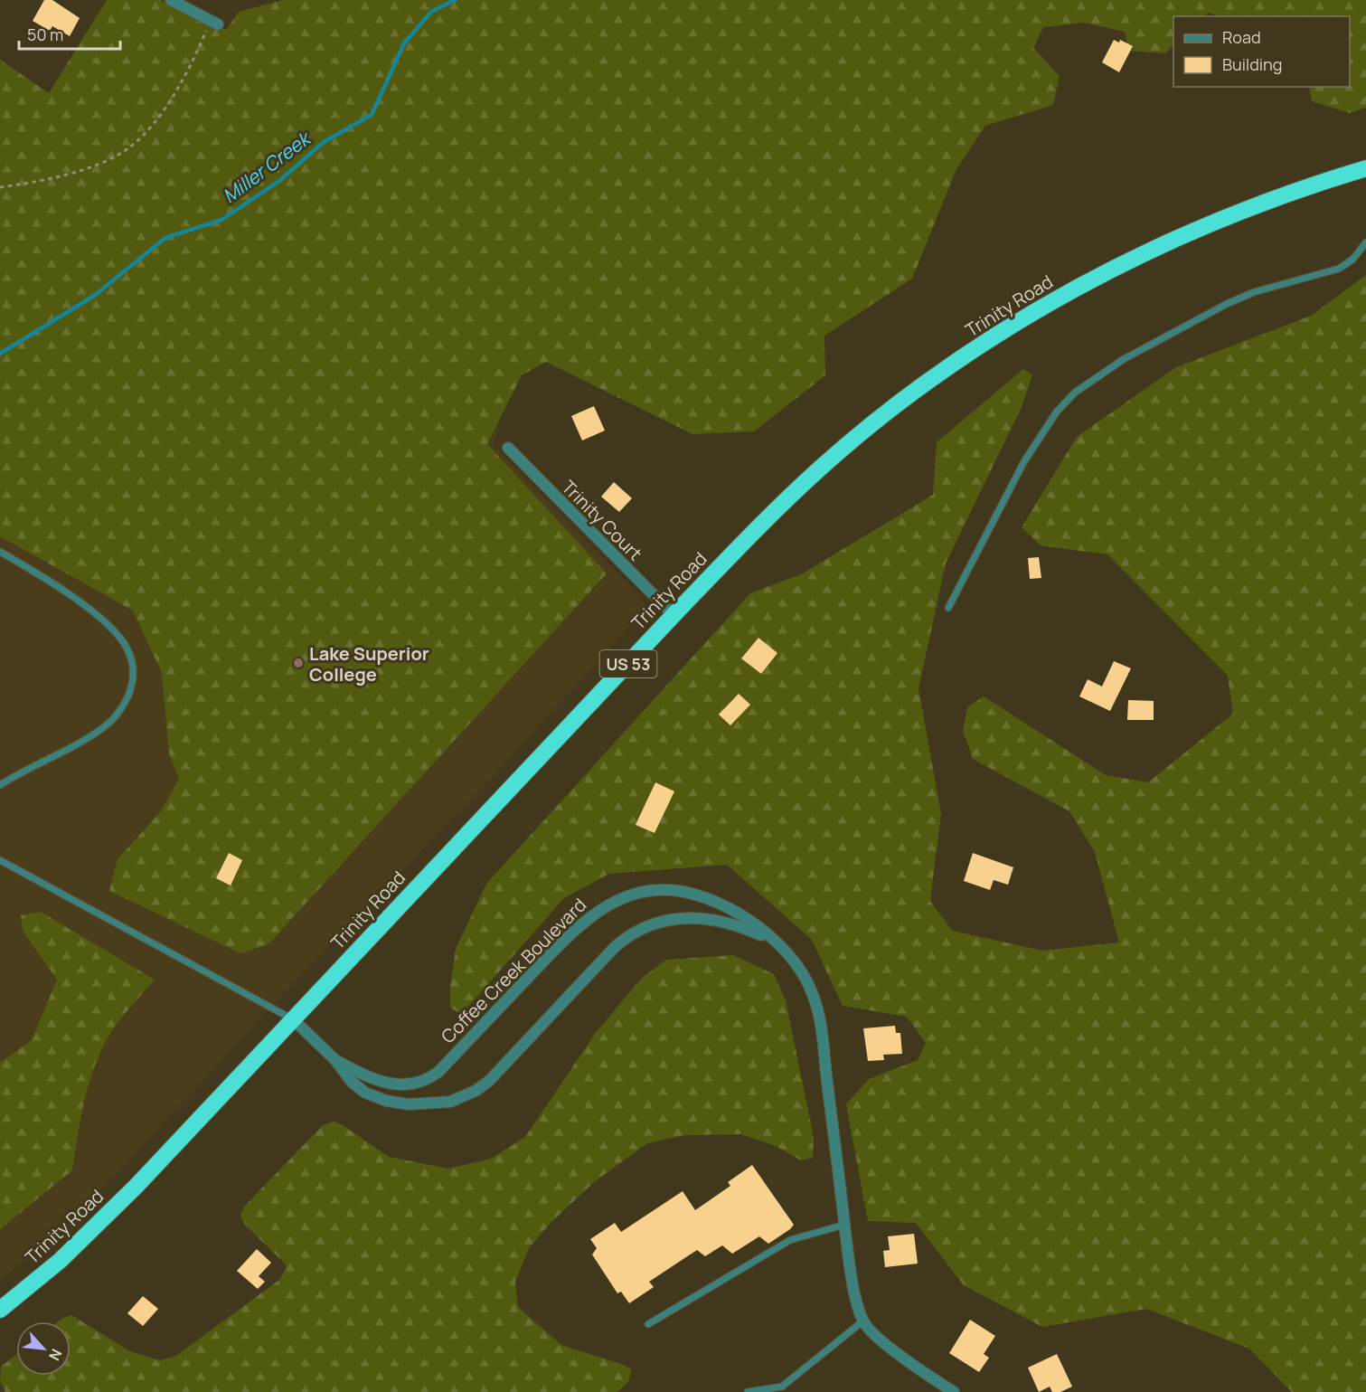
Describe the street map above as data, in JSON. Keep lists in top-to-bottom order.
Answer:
{
  "streets": {
    "highway": ["Trinity Road", "US 53"],
    "street": ["Trinity Court", "Coffee Creek Boulevard"]
  },
  "crossings": [
    ["Trinity Road", "Trinity Court"],
    ["Trinity Road", "Coffee Creek Boulevard"]
  ],
  "water": ["Miller Creek"],
  "places": ["Lake Superior College"],
  "legend": ["Road", "Building"],
  "scale_bar": "50 m",
  "north": "bottom right"
}
